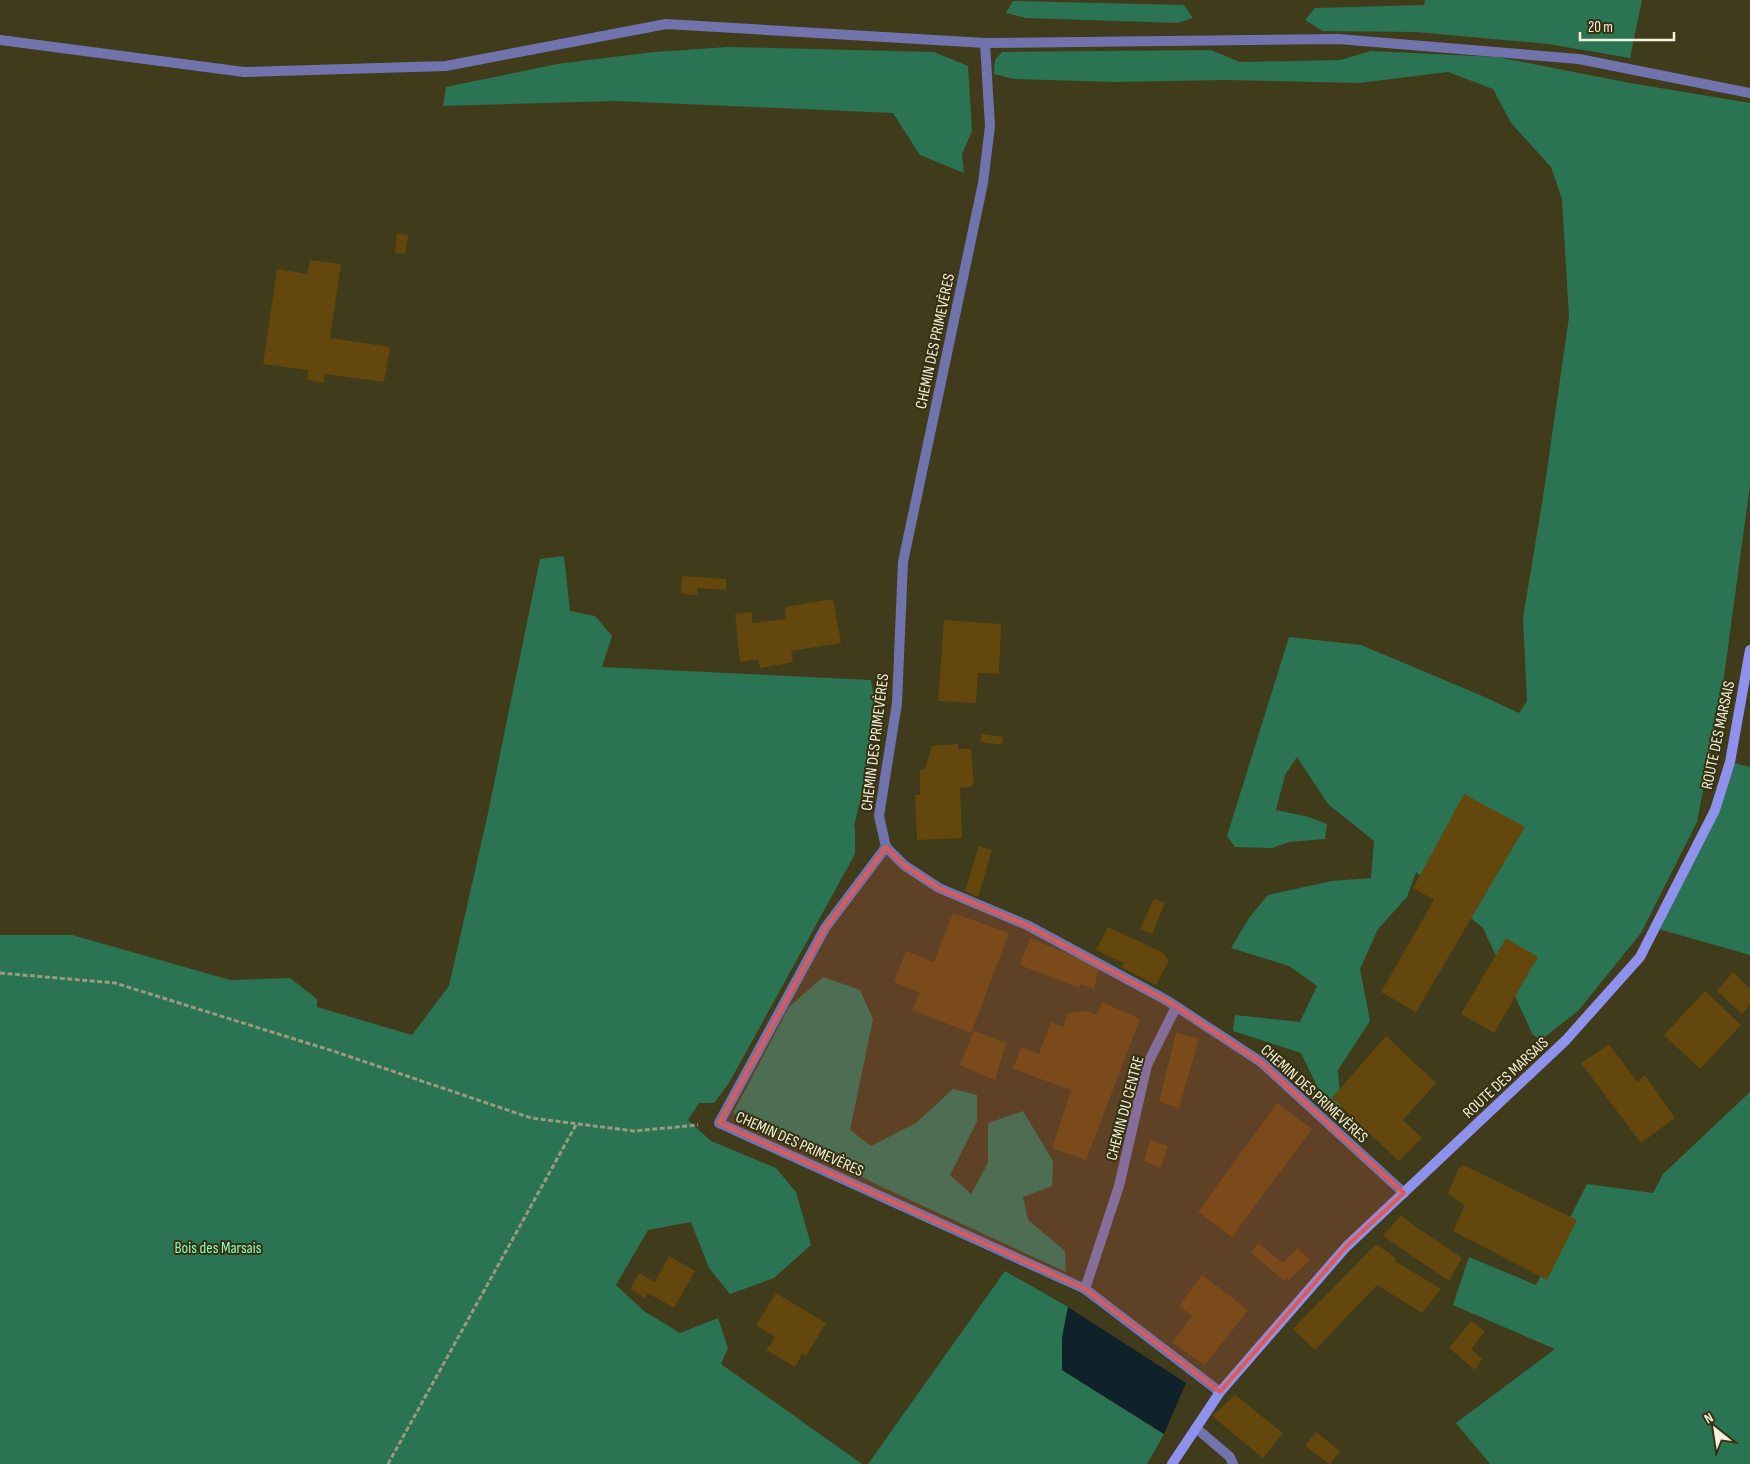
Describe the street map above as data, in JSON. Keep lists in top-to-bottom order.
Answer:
{
  "streets": {
    "street": ["CHEMIN DES PRIMEVÈRES", "ROUTE DES MARSAIS", "CHEMIN DU CENTRE"]
  },
  "crossings": [
    ["CHEMIN DES PRIMEVÈRES", "ROUTE DES MARSAIS"],
    ["CHEMIN DES PRIMEVÈRES", "CHEMIN DU CENTRE"]
  ],
  "parks": ["Bois des Marsais"],
  "scale_bar": "20 m",
  "north": "top left"
}
